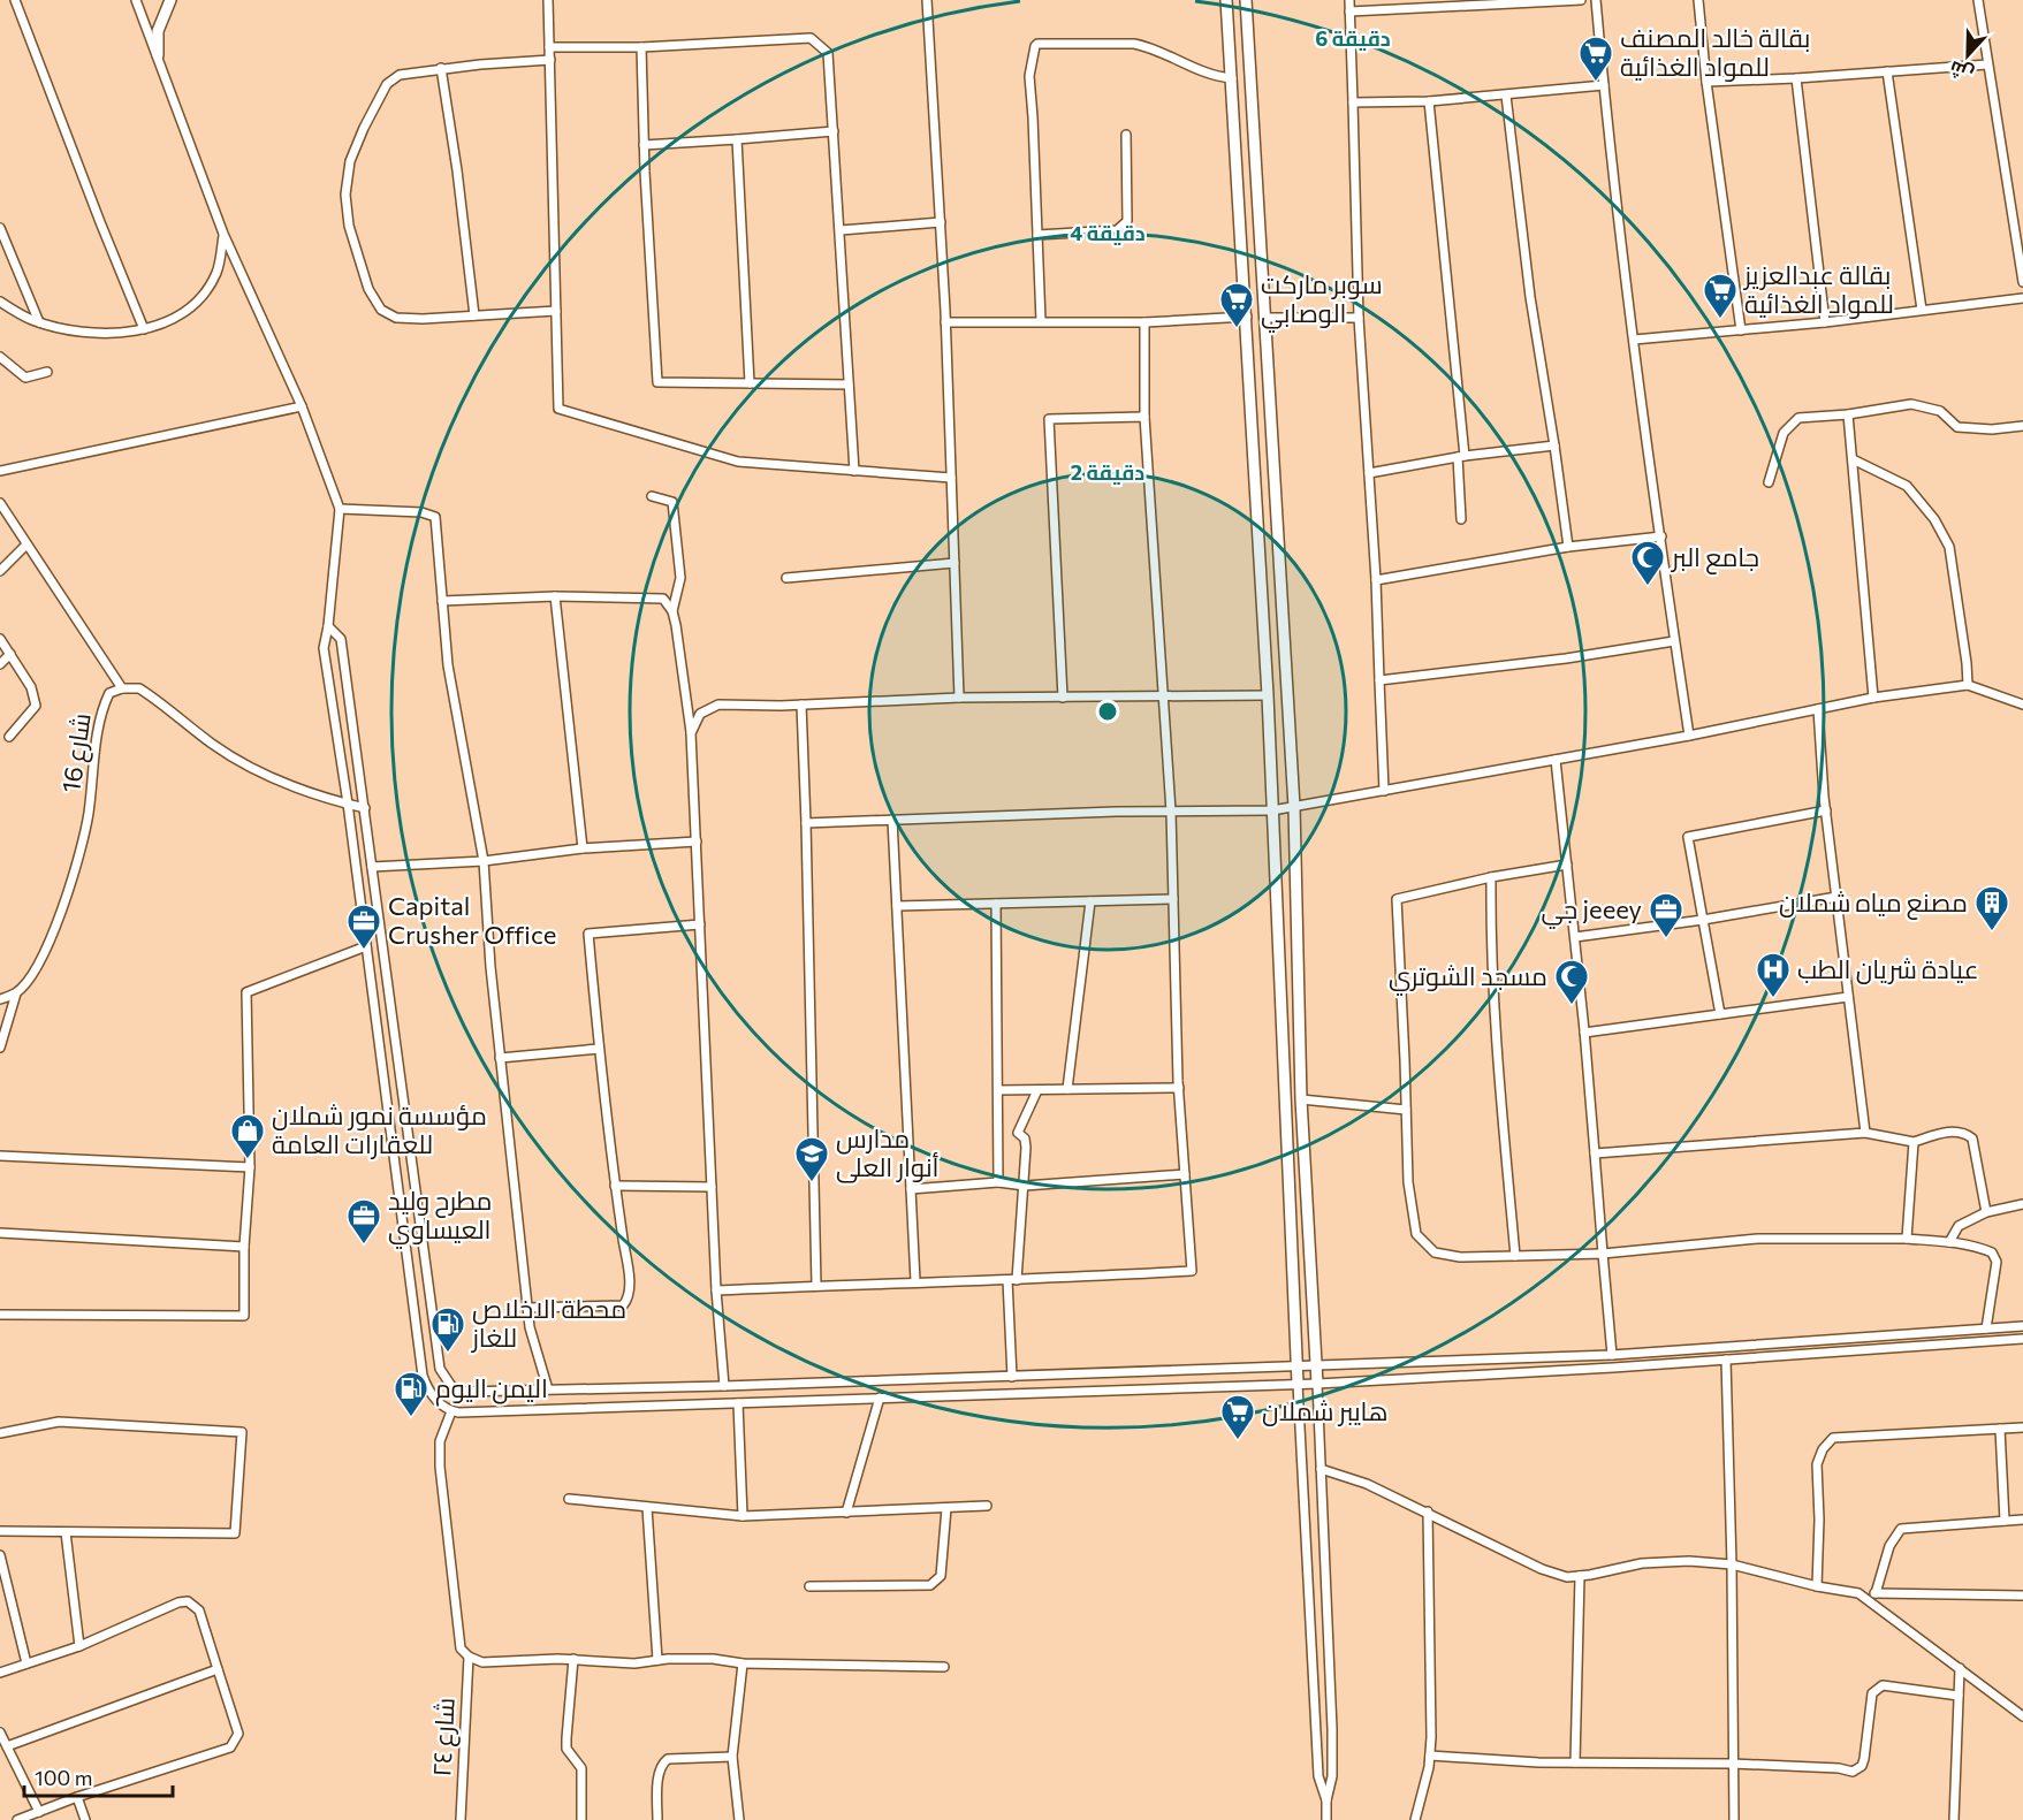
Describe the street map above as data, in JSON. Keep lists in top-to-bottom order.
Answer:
{
  "streets": {
    "street": ["شارع 16", "شارع ٢٤"]
  },
  "places": {
    "supermarket": [
      "بقالة خالد المصنف للمواد الغذائية",
      "بقالة عبدالعزيز للمواد الغذائية",
      "سوبر ماركت الوصابي",
      "هايبر شملان"
    ],
    "mosque": ["جامع البر", "مسجد الشوتري"],
    "building": ["مصنع مياه شملان"],
    "office": ["جي jeeey", "Capital Crusher Office", "مطرح وليد العيساوي"],
    "hospital": ["عيادة شريان الطب"],
    "shop": ["مؤسسة نمور شملان للعقارات العامة"],
    "school or university": ["مدارس أنوار العلى"],
    "fuel station": ["محطة الاخلاص للغاز", "اليمن اليوم"]
  },
  "scale_bar": "100 m",
  "north": "bottom",
  "rings": ["6 دقيقة", "4 دقيقة", "2 دقيقة"]
}
